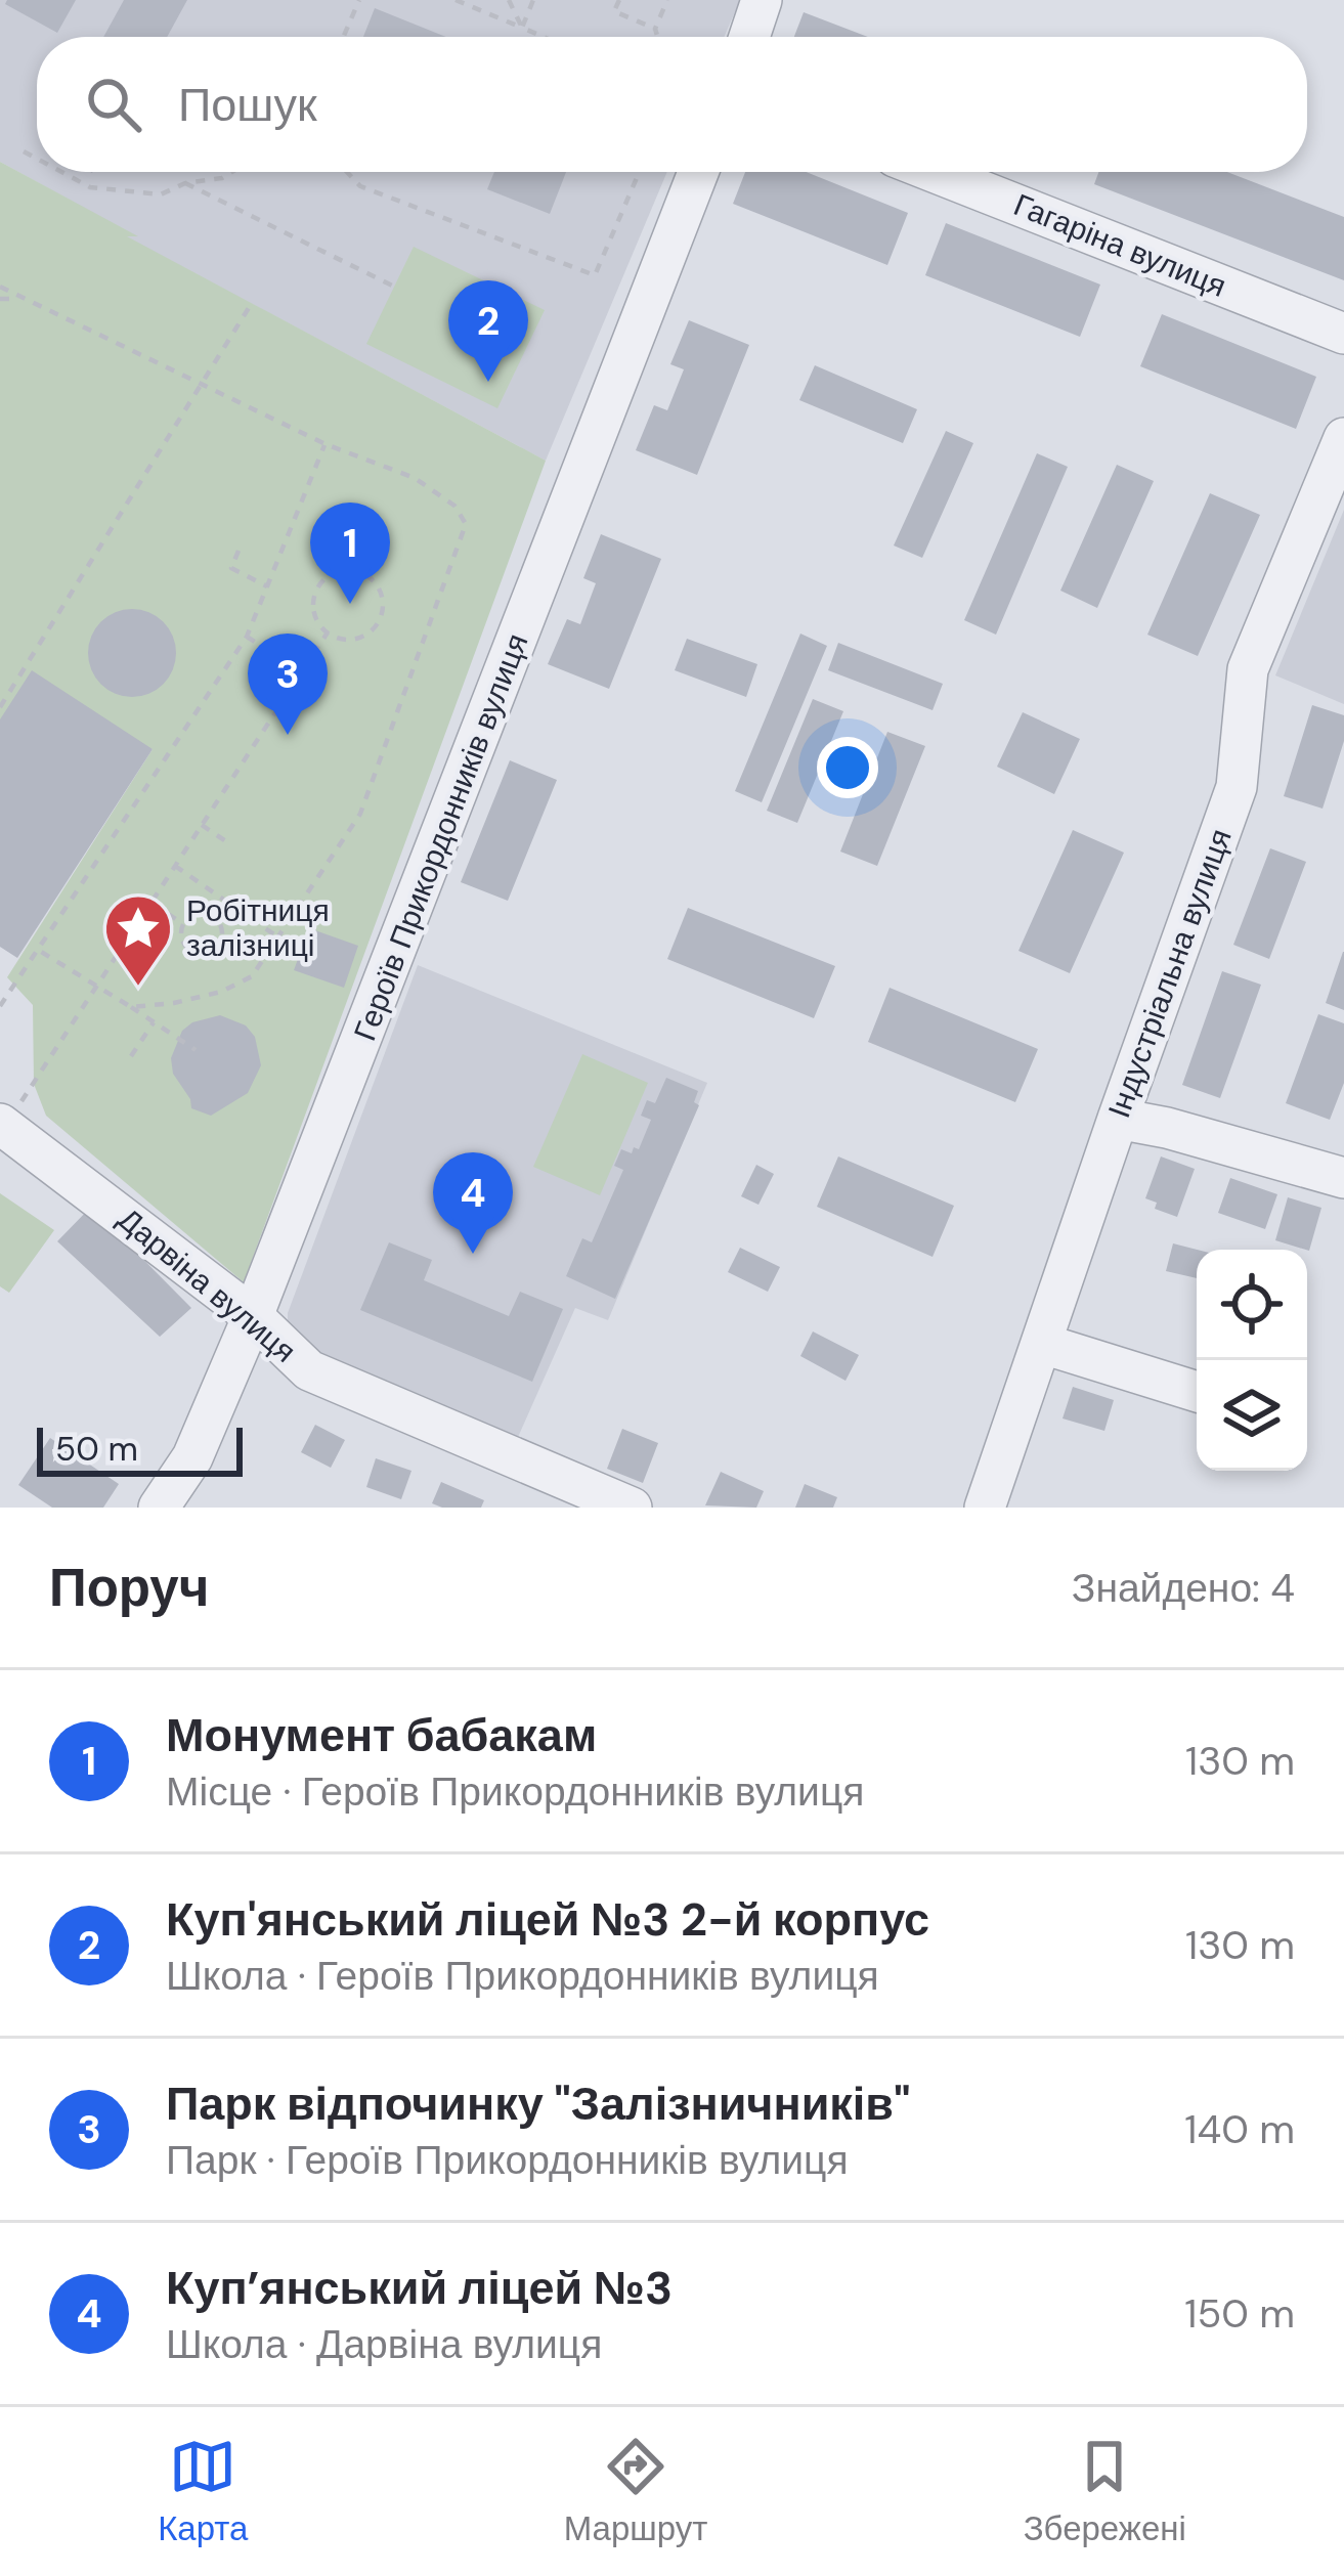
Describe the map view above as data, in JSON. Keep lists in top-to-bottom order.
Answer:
{
  "streets": {
    "street": [
      "Гагаріна вулиця",
      "Героїв Прикордонників вулиця",
      "Індустріальна вулиця",
      "Дарвіна вулиця"
    ]
  },
  "crossings": [
    ["Героїв Прикордонників вулиця", "Дарвіна вулиця"]
  ],
  "places": {
    "place": ["Робітниця залізниці"]
  },
  "scale_bar": "50 m",
  "page": {
    "search": "Пошук",
    "pins": [
      "2",
      "1",
      "3",
      "4"
    ],
    "scale": "50 m",
    "heading": ["Поруч", "Знайдено: 4"],
    "list": [
      {
        "mark": "1",
        "name": "Монумент бабакам",
        "note": "Місце · Героїв Прикордонників вулиця",
        "value": "130 m"
      },
      {
        "mark": "2",
        "name": "Куп'янський ліцей №3 2-й корпус",
        "note": "Школа · Героїв Прикордонників вулиця",
        "value": "130 m"
      },
      {
        "mark": "3",
        "name": "Парк відпочинку \"Залізничників\"",
        "note": "Парк · Героїв Прикордонників вулиця",
        "value": "140 m"
      },
      {
        "mark": "4",
        "name": "Куп’янський ліцей №3",
        "note": "Школа · Дарвіна вулиця",
        "value": "150 m"
      }
    ],
    "nav": ["Карта", "Маршрут", "Збережені"]
  }
}
